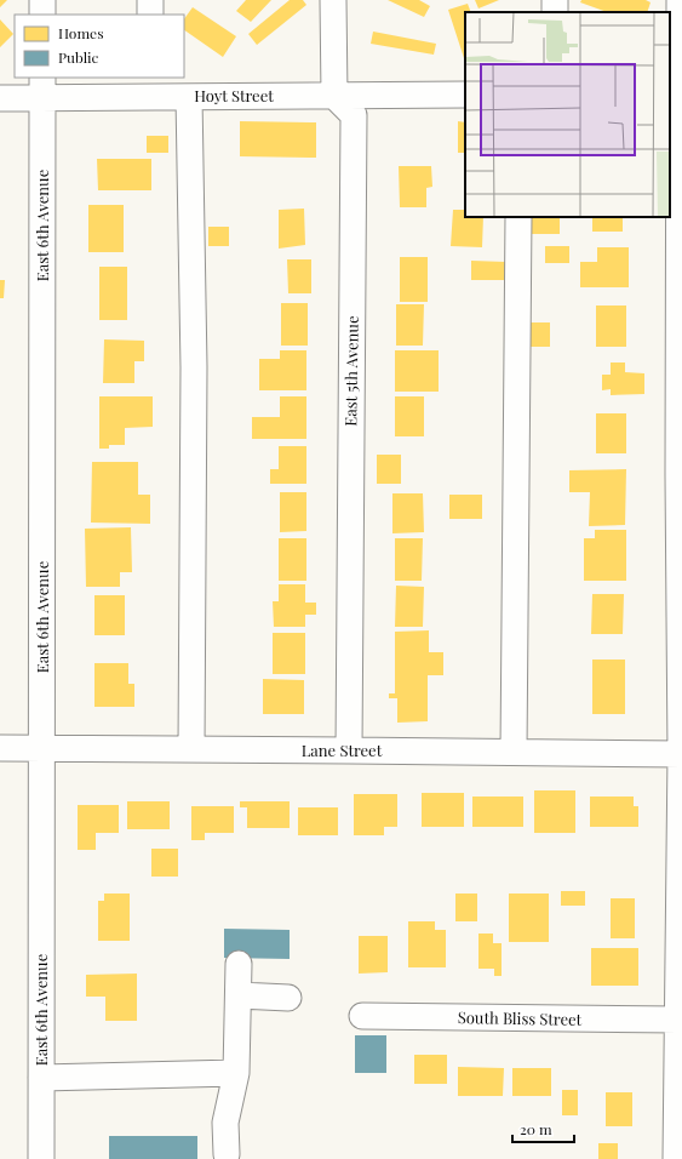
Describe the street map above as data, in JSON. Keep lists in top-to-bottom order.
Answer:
{
  "streets": {
    "street": [
      "Hoyt Street",
      "East 6th Avenue",
      "East 5th Avenue",
      "Lane Street",
      "South Bliss Street"
    ]
  },
  "crossings": [
    ["Hoyt Street", "East 6th Avenue"],
    ["Hoyt Street", "East 5th Avenue"],
    ["East 6th Avenue", "Lane Street"],
    ["East 5th Avenue", "Lane Street"]
  ],
  "legend": ["Homes", "Public"],
  "scale_bar": "20 m"
}
